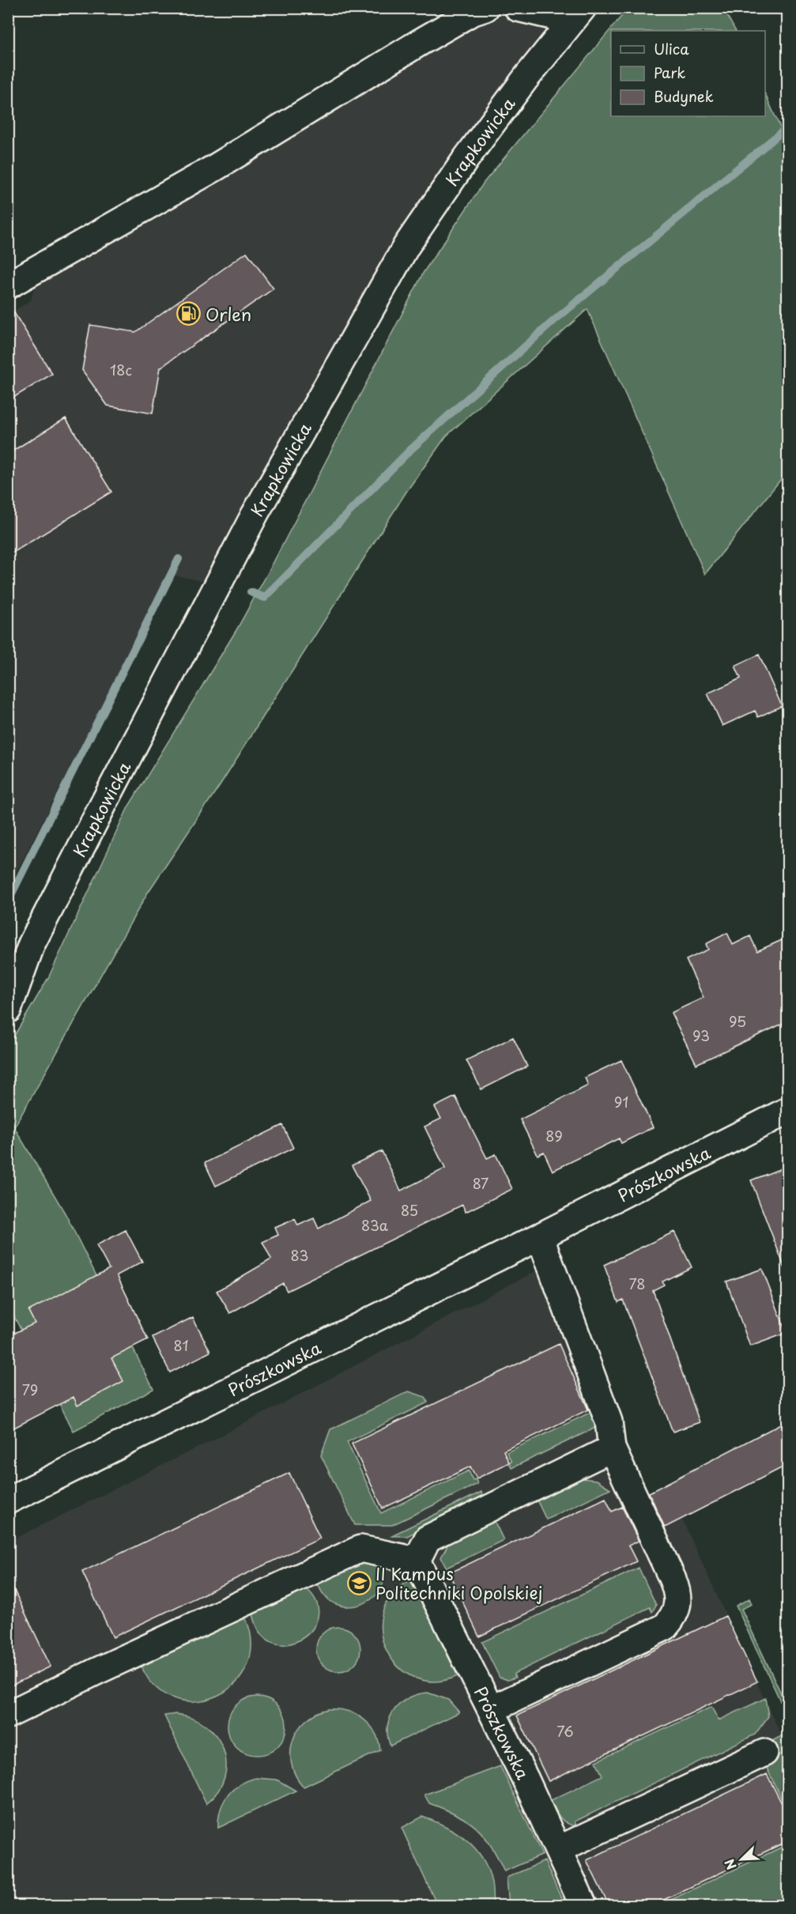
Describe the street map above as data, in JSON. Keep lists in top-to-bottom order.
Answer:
{
  "streets": {
    "street": ["Krapkowicka", "Prószkowska"]
  },
  "places": {
    "fuel station": ["Orlen"],
    "school or university": ["II Kampus Politechniki Opolskiej"]
  },
  "house_numbers": [
    "18c",
    "95",
    "93",
    "91",
    "89",
    "87",
    "85",
    "83a",
    "83",
    "78",
    "81",
    "79",
    "76"
  ],
  "legend": ["Ulica", "Park", "Budynek"],
  "north": "bottom left"
}
